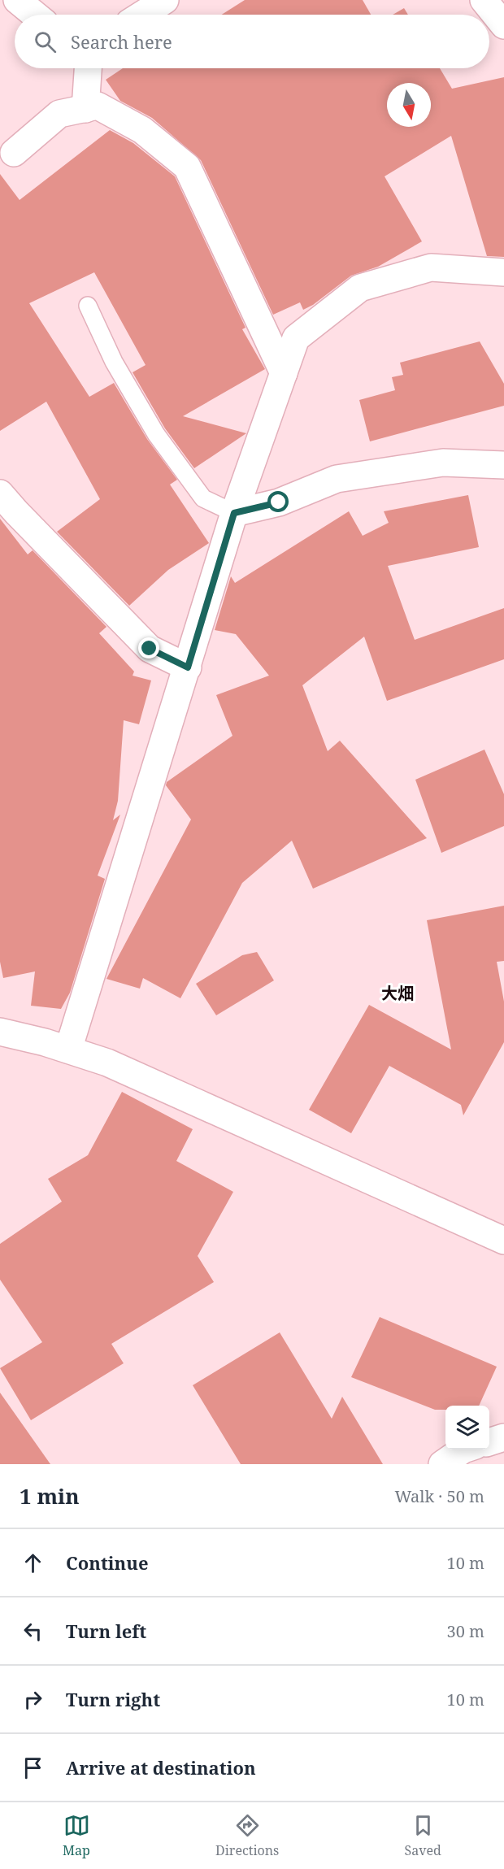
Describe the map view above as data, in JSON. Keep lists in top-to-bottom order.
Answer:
{
  "districts": ["大畑"],
  "north": "bottom",
  "page": {
    "search": "Search here",
    "heading": ["1 min", "Walk · 50 m"],
    "list": [
      ["Continue", "10 m"],
      ["Turn left", "30 m"],
      ["Turn right", "10 m"],
      "Arrive at destination"
    ],
    "nav": ["Map", "Directions", "Saved"]
  }
}
